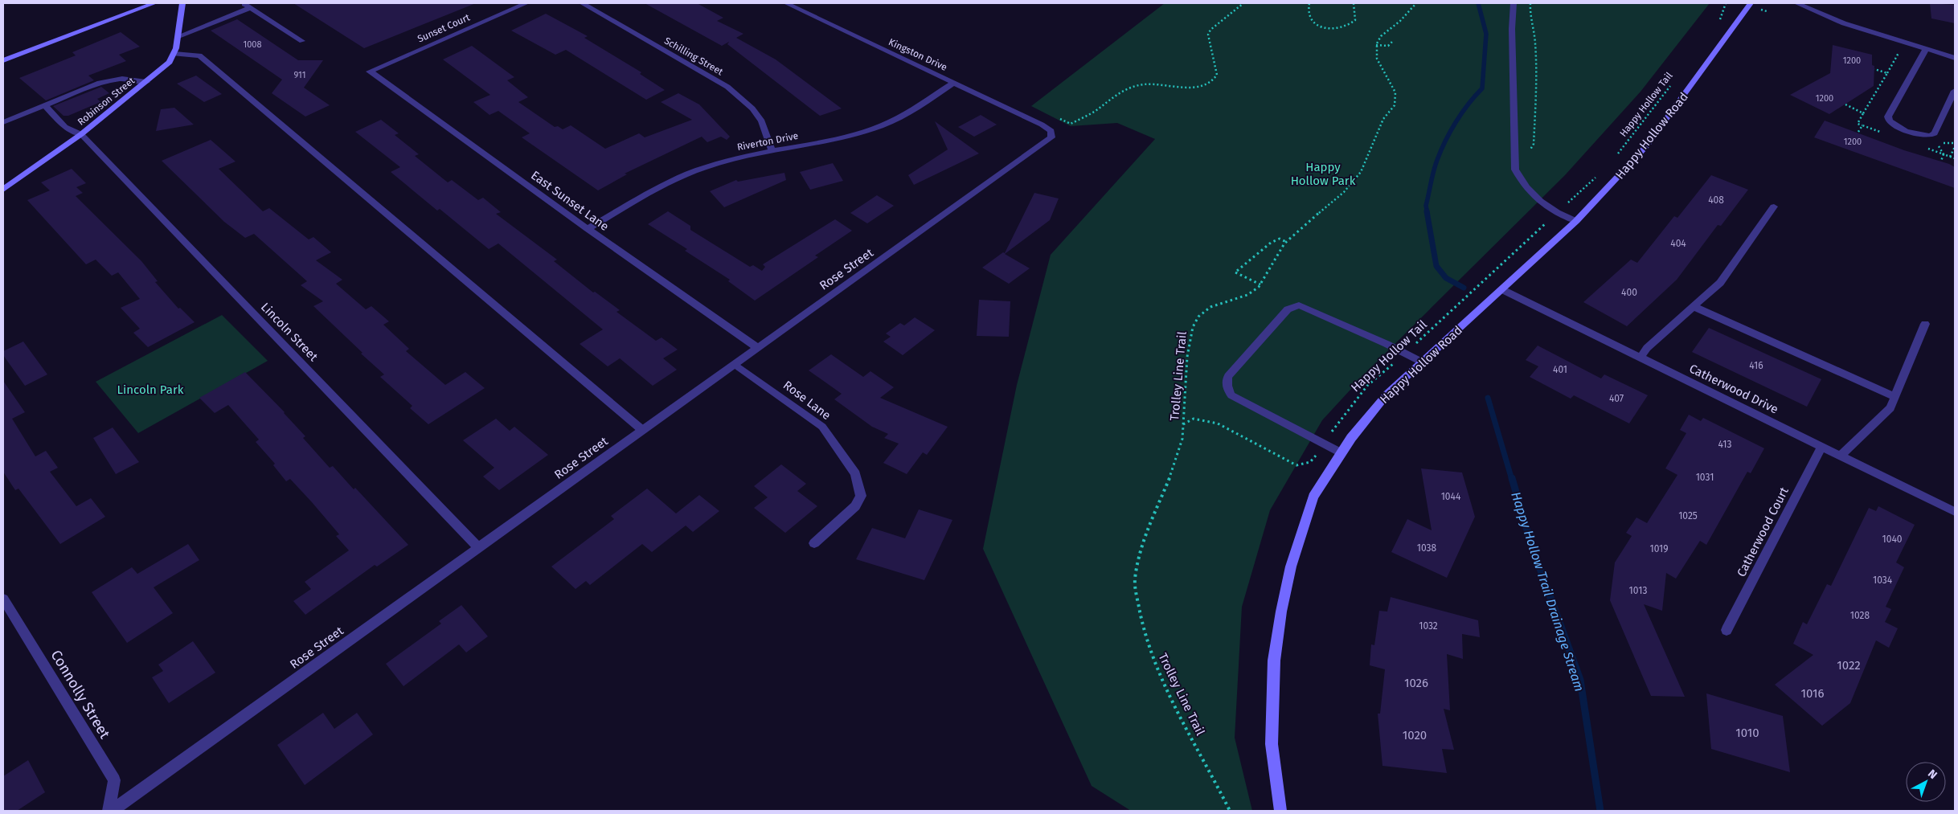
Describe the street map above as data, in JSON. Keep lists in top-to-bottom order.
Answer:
{
  "streets": {
    "main road": ["Robinson Street", "Happy Hollow Road"],
    "street": [
      "Sunset Court",
      "Kingston Drive",
      "Schilling Street",
      "Riverton Drive",
      "East Sunset Lane",
      "Rose Street",
      "Lincoln Street",
      "Catherwood Drive",
      "Rose Lane",
      "Catherwood Court",
      "Connolly Street"
    ],
    "path": ["Happy Hollow Tail", "Trolley Line Trail"]
  },
  "crossings": [
    ["Sunset Court", "East Sunset Lane"],
    ["Kingston Drive", "Riverton Drive"],
    ["Kingston Drive", "Rose Street"],
    ["Schilling Street", "Riverton Drive"],
    ["Robinson Street", "Lincoln Street"],
    ["Happy Hollow Tail", "Trolley Line Trail"],
    ["Happy Hollow Road", "Catherwood Drive"],
    ["Riverton Drive", "East Sunset Lane"],
    ["East Sunset Lane", "Rose Street"],
    ["Rose Street", "Lincoln Street"],
    ["Rose Street", "Rose Lane"],
    ["Catherwood Drive", "Catherwood Court"]
  ],
  "water": ["Happy Hollow Trail Drainage Stream"],
  "parks": ["Happy Hollow Park", "Lincoln Park"],
  "house_numbers": [
    "1008",
    "1200",
    "911",
    "1200",
    "1200",
    "408",
    "404",
    "400",
    "416",
    "401",
    "407",
    "413",
    "1031",
    "1044",
    "1025",
    "1040",
    "1038",
    "1019",
    "1034",
    "1013",
    "1028",
    "1032",
    "1022",
    "1026",
    "1016",
    "1010",
    "1020"
  ],
  "north": "top right"
}
